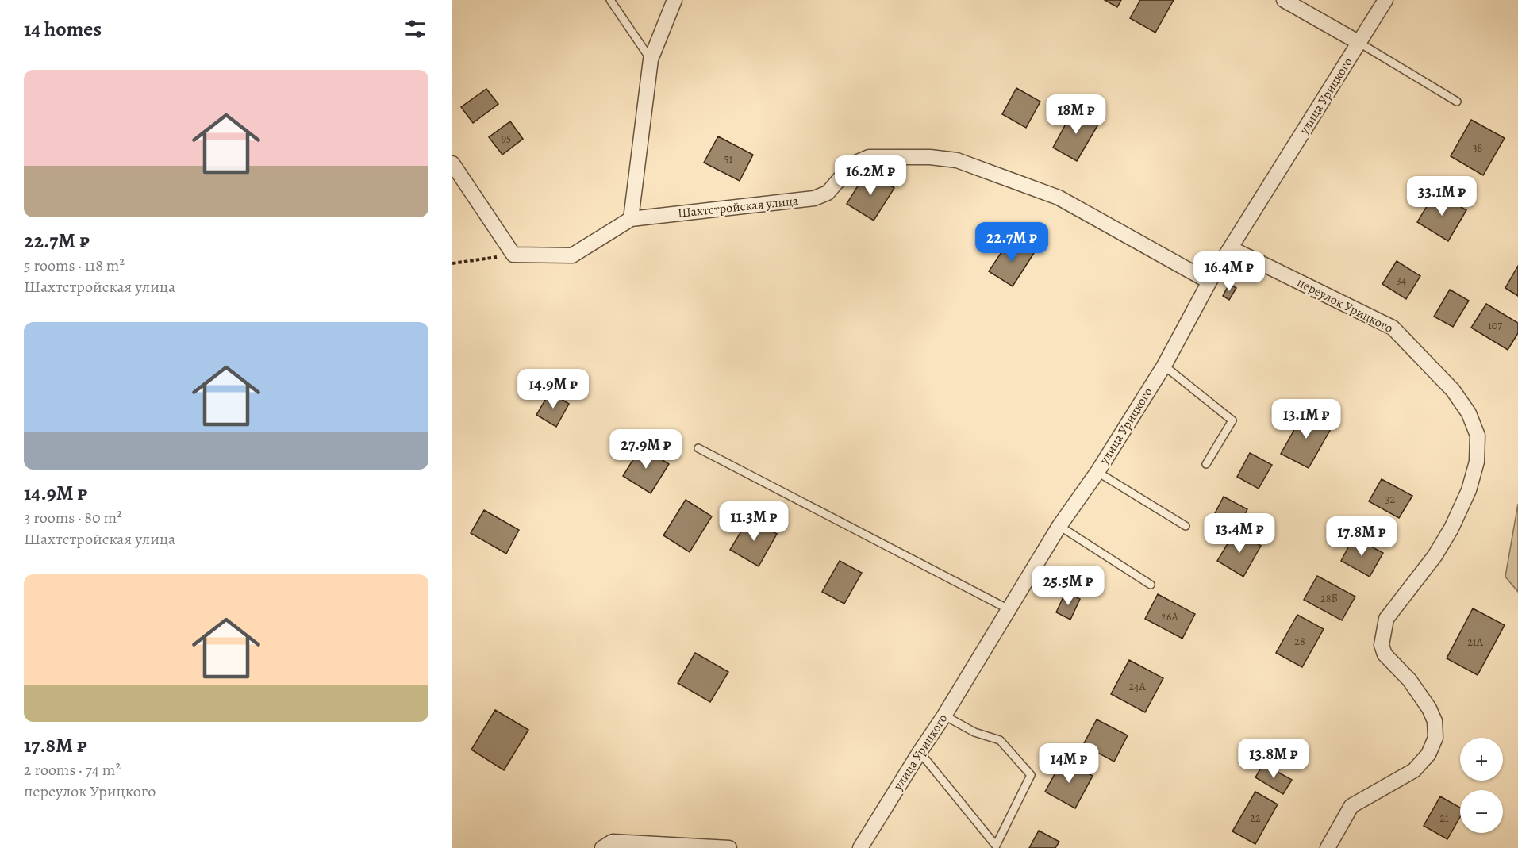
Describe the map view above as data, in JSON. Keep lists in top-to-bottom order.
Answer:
{
  "streets": {
    "street": ["улица Урицкого", "Шахтстройская улица", "переулок Урицкого"]
  },
  "crossings": [
    ["улица Урицкого", "Шахтстройская улица"],
    ["улица Урицкого", "переулок Урицкого"]
  ],
  "house_numbers": [
    "95",
    "38",
    "51",
    "34",
    "107",
    "32",
    "28Б",
    "26А",
    "28",
    "21А",
    "24А",
    "22",
    "21"
  ],
  "page": {
    "heading": "14 homes",
    "list": [
      {
        "name": "22.7M ₽",
        "note": "5 rooms · 118 m² · Шахтстройская улица"
      },
      {
        "name": "14.9M ₽",
        "note": "3 rooms · 80 m² · Шахтстройская улица"
      },
      {
        "name": "17.8M ₽",
        "note": "2 rooms · 74 m² · переулок Урицкого"
      }
    ],
    "price": [
      "18M ₽",
      "16.2M ₽",
      "33.1M ₽",
      "22.7M ₽",
      "16.4M ₽",
      "14.9M ₽",
      "13.1M ₽",
      "27.9M ₽",
      "11.3M ₽",
      "13.4M ₽",
      "17.8M ₽",
      "25.5M ₽",
      "13.8M ₽",
      "14M ₽"
    ],
    "map_buttons": ["+", "−"]
  }
}
